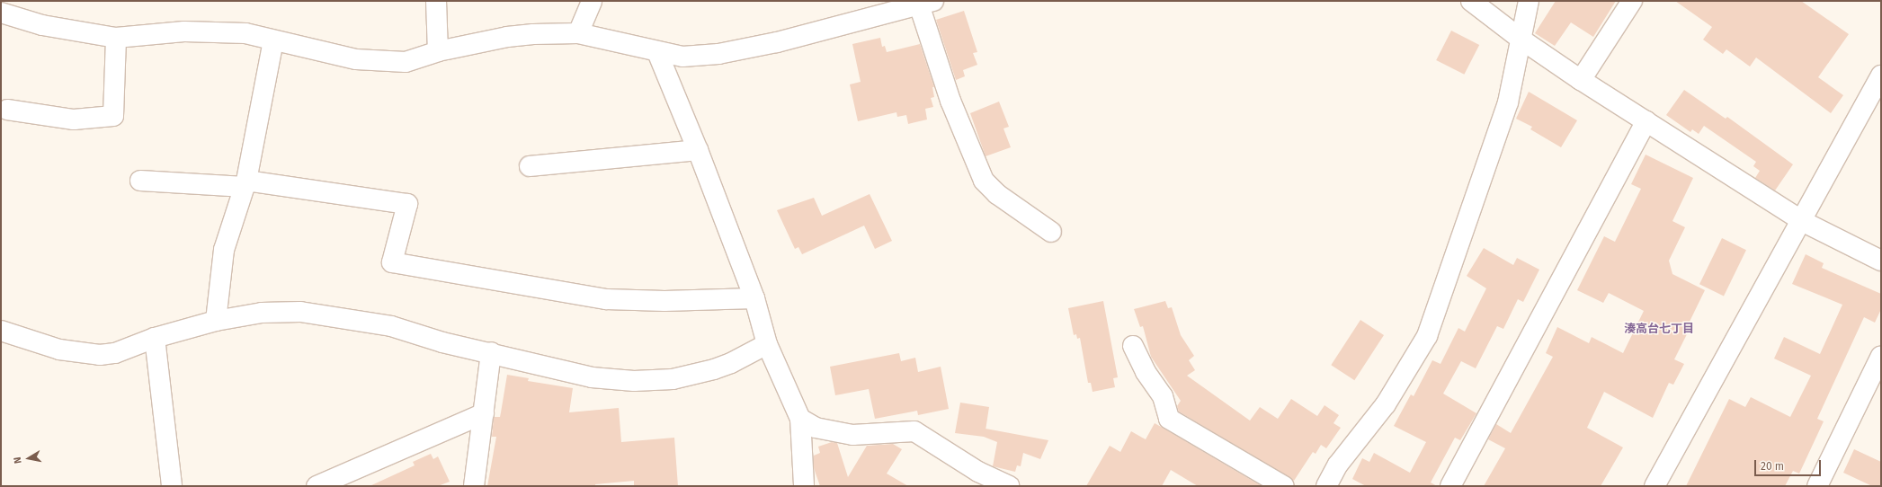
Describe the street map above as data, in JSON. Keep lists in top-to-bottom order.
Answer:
{
  "districts": ["湊高台七丁目"],
  "scale_bar": "20 m",
  "north": "left"
}
